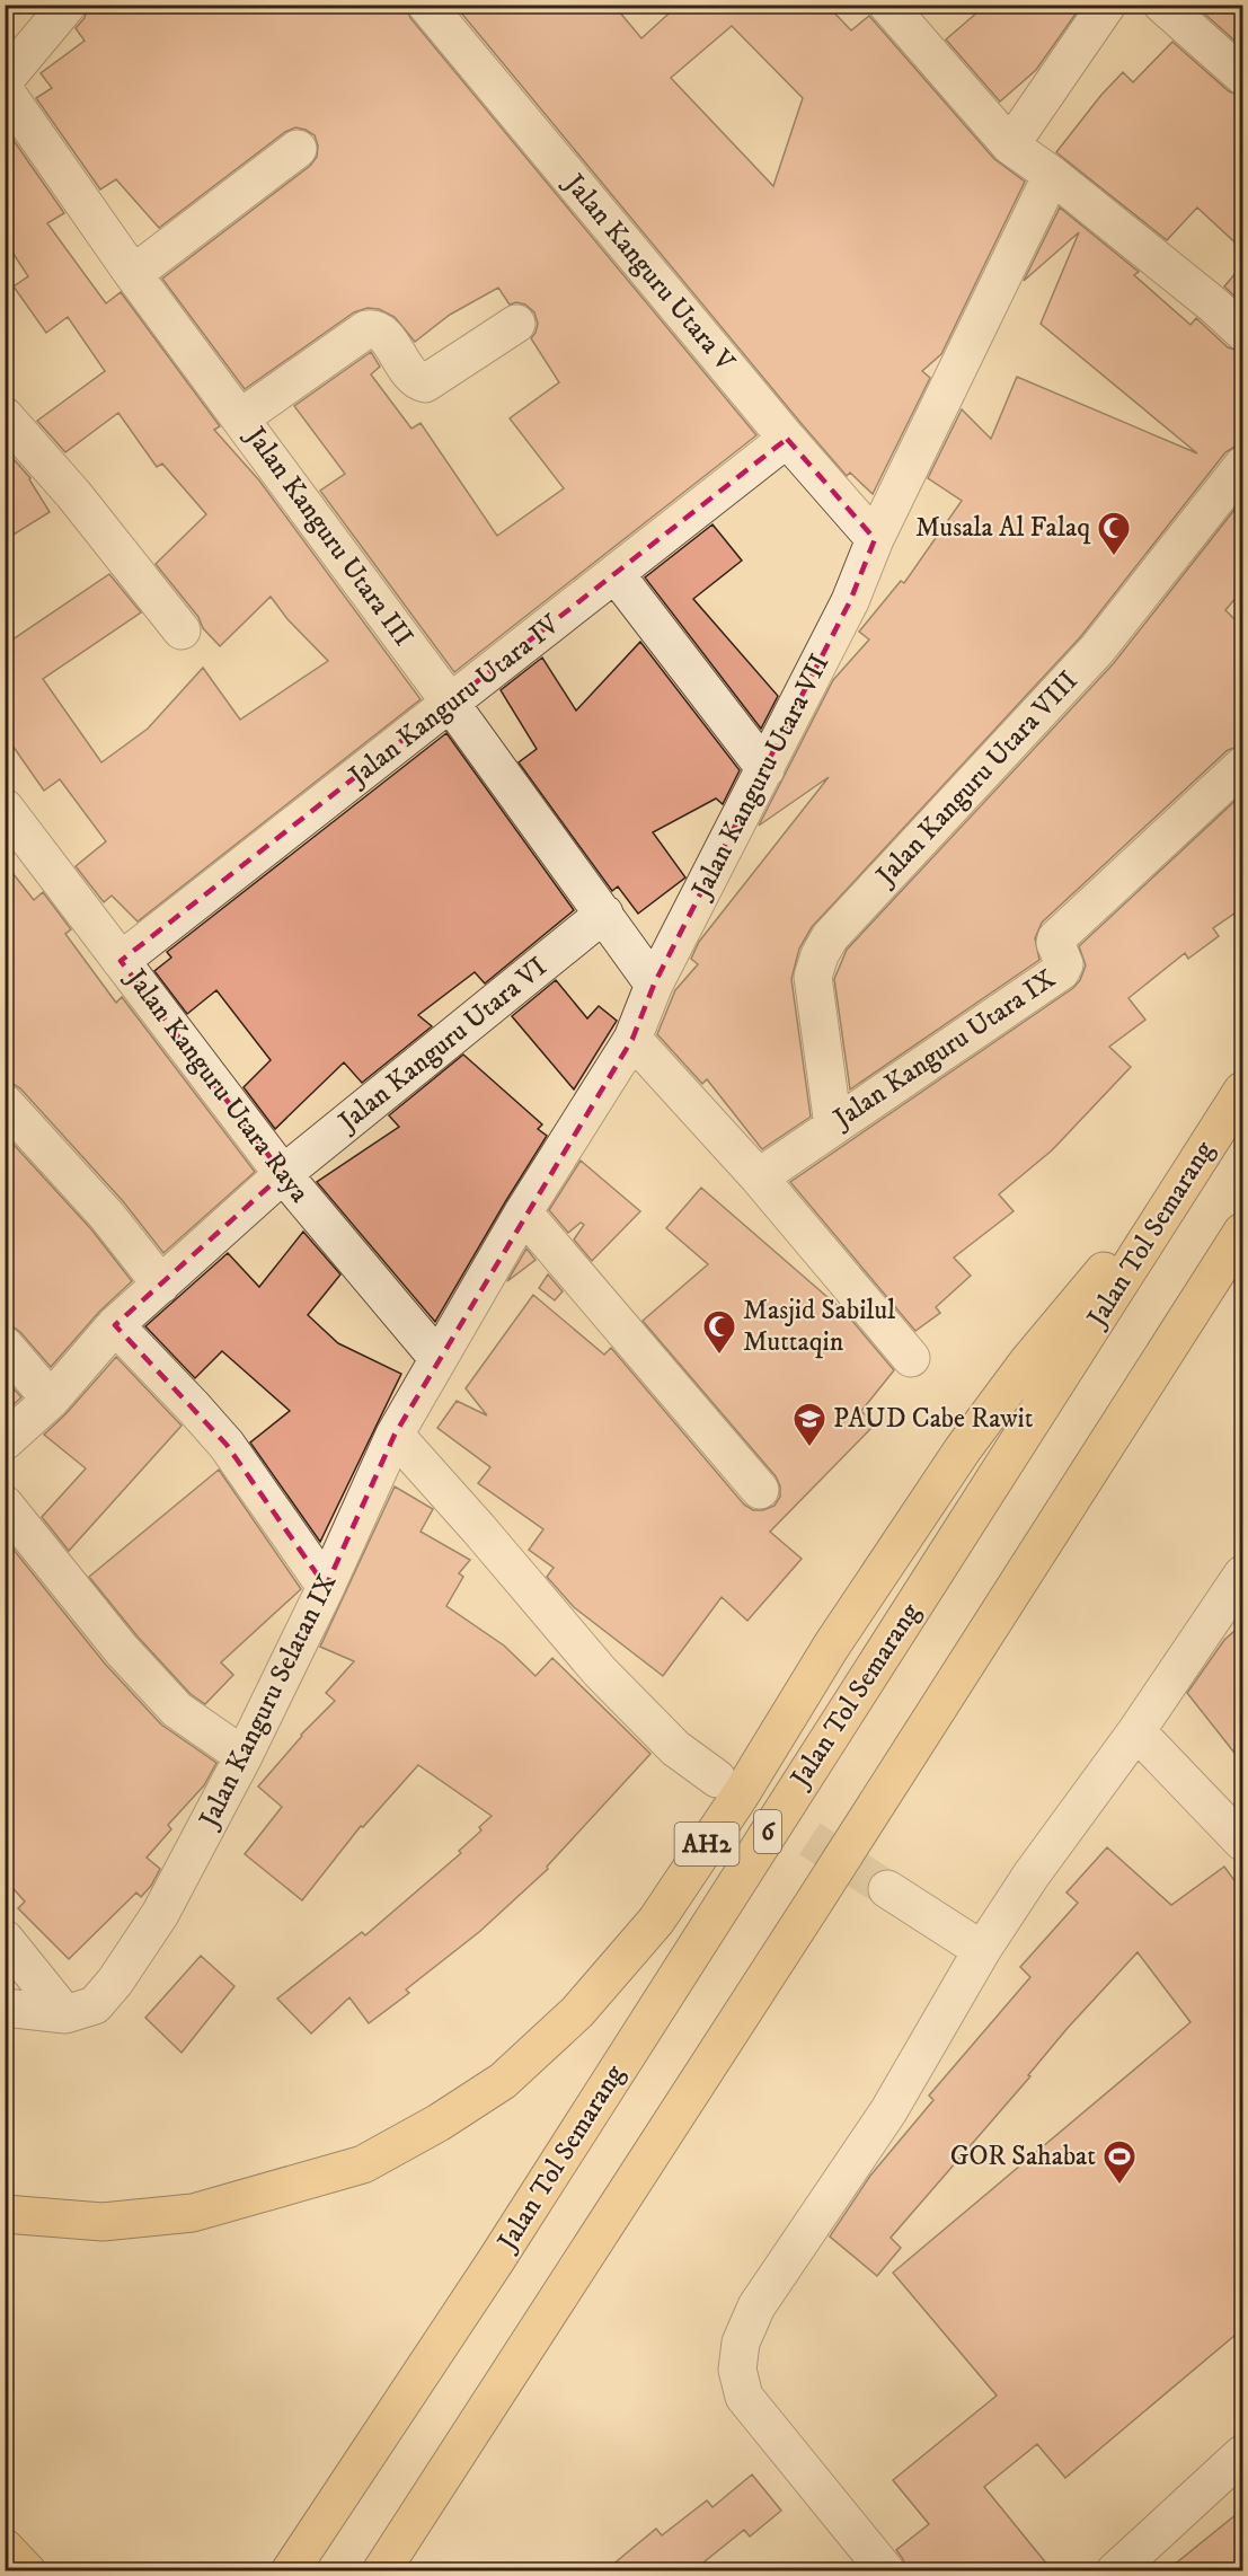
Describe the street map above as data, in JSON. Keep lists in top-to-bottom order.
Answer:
{
  "streets": {
    "highway": ["Jalan Tol Semarang", "6", "AH2"],
    "street": [
      "Jalan Kanguru Utara V",
      "Jalan Kanguru Utara III",
      "Jalan Kanguru Utara IV",
      "Jalan Kanguru Utara VII",
      "Jalan Kanguru Utara VIII",
      "Jalan Kanguru Utara VI",
      "Jalan Kanguru Utara IX",
      "Jalan Kanguru Utara Raya",
      "Jalan Kanguru Selatan IX"
    ]
  },
  "crossings": [
    ["Jalan Kanguru Utara V", "Jalan Kanguru Utara IV"],
    ["Jalan Kanguru Utara V", "Jalan Kanguru Utara VII"],
    ["Jalan Kanguru Utara III", "Jalan Kanguru Utara IV"],
    ["Jalan Kanguru Utara III", "Jalan Kanguru Utara VII"],
    ["Jalan Kanguru Utara III", "Jalan Kanguru Utara VI"],
    ["Jalan Kanguru Utara IV", "Jalan Kanguru Utara Raya"],
    ["Jalan Kanguru Utara VII", "Jalan Kanguru Utara Raya"],
    ["Jalan Kanguru Utara VII", "Jalan Kanguru Selatan IX"],
    ["Jalan Kanguru Utara VIII", "Jalan Kanguru Utara IX"],
    ["Jalan Kanguru Utara VI", "Jalan Kanguru Utara Raya"],
    ["Jalan Kanguru Utara Raya", "Jalan Kanguru Selatan IX"],
    ["Jalan Tol Semarang", "AH2"]
  ],
  "places": {
    "mosque": ["Musala Al Falaq", "Masjid Sabilul Muttaqin"],
    "school or university": ["PAUD Cabe Rawit"],
    "sports": ["GOR Sahabat"]
  }
}
